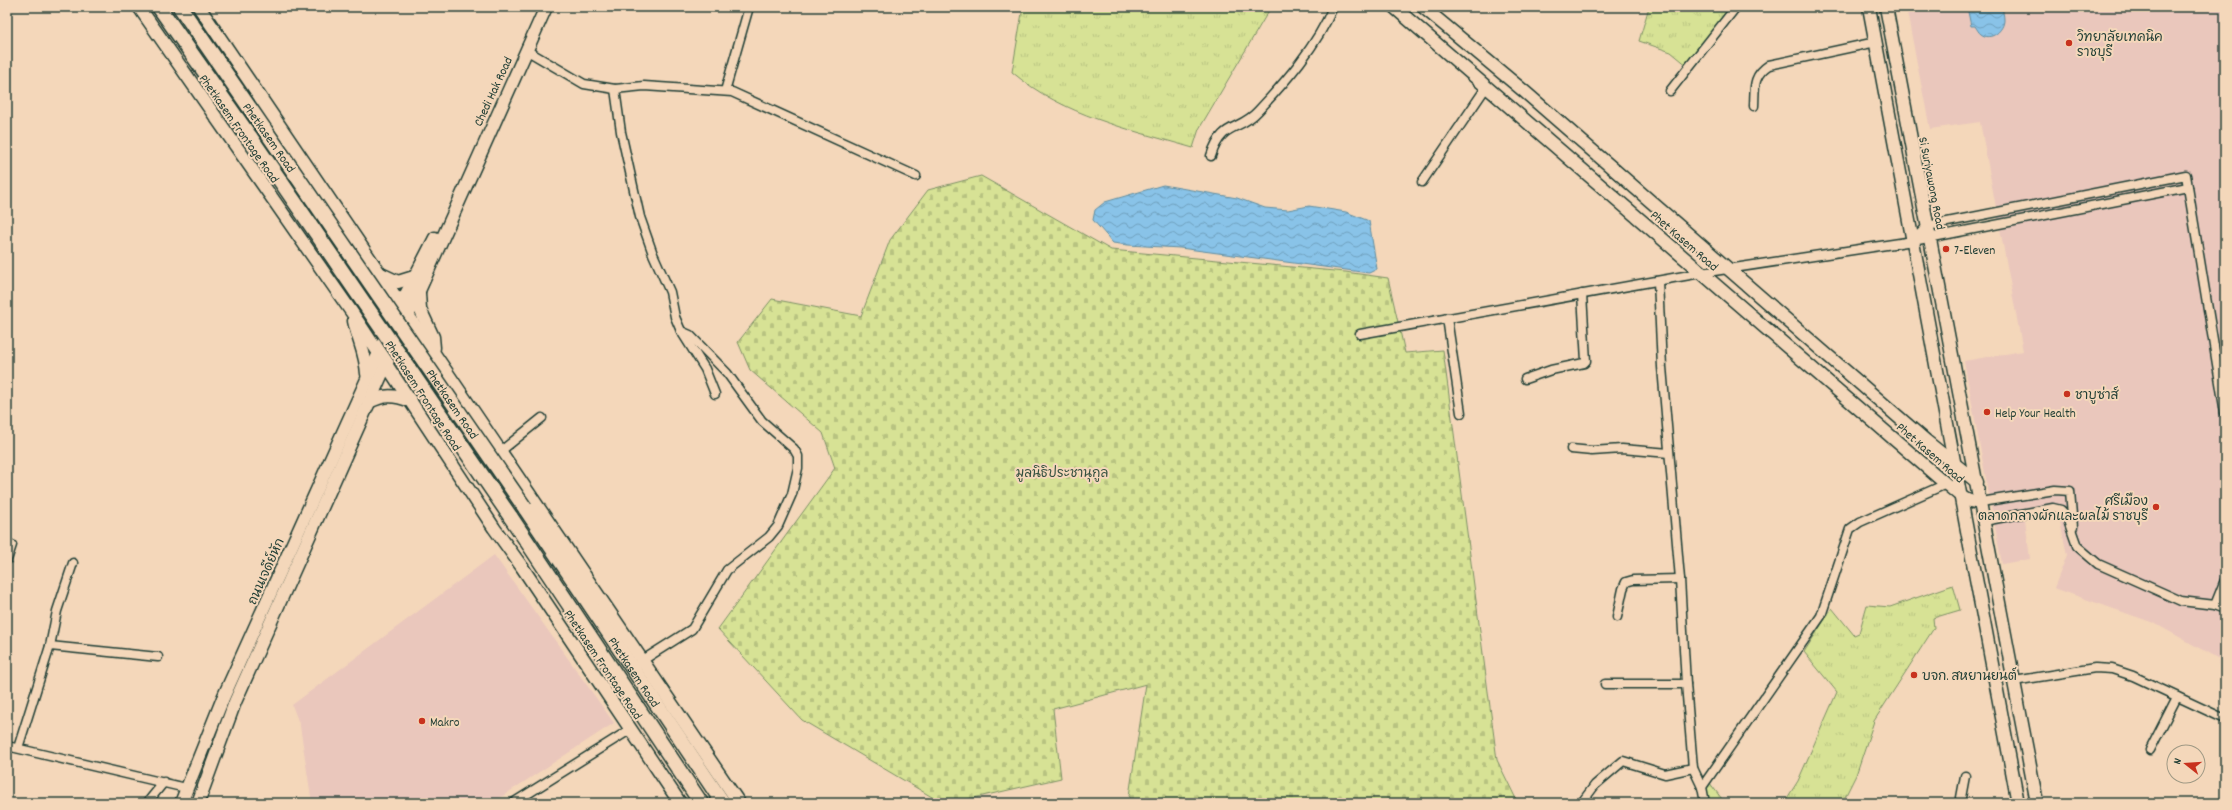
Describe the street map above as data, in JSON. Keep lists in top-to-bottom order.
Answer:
{
  "streets": {
    "highway": ["Phetkasem Road"],
    "main road": [
      "Chedi Hak Road",
      "Phetkasem Frontage Road",
      "Si Suriyawong Road",
      "Phet Kasem Road",
      "ถนนเจดีย์หัก"
    ]
  },
  "crossings": [
    ["Chedi Hak Road", "Phetkasem Frontage Road"],
    ["Chedi Hak Road", "ถนนเจดีย์หัก"],
    ["Phetkasem Frontage Road", "ถนนเจดีย์หัก"],
    ["Si Suriyawong Road", "Phet Kasem Road"]
  ],
  "parks": ["มูลนิธิประชานุกูล"],
  "places": [
    "วิทยาลัยเทคนิค ราชบุรี",
    "7-Eleven",
    "ชาบูซ่าส์",
    "Help Your Health",
    "ศรีเมือง ตลาดกลางผักและผลไม้ ราชบุรี",
    "บจก. สหยานยนต์",
    "Makro"
  ],
  "north": "left"
}
